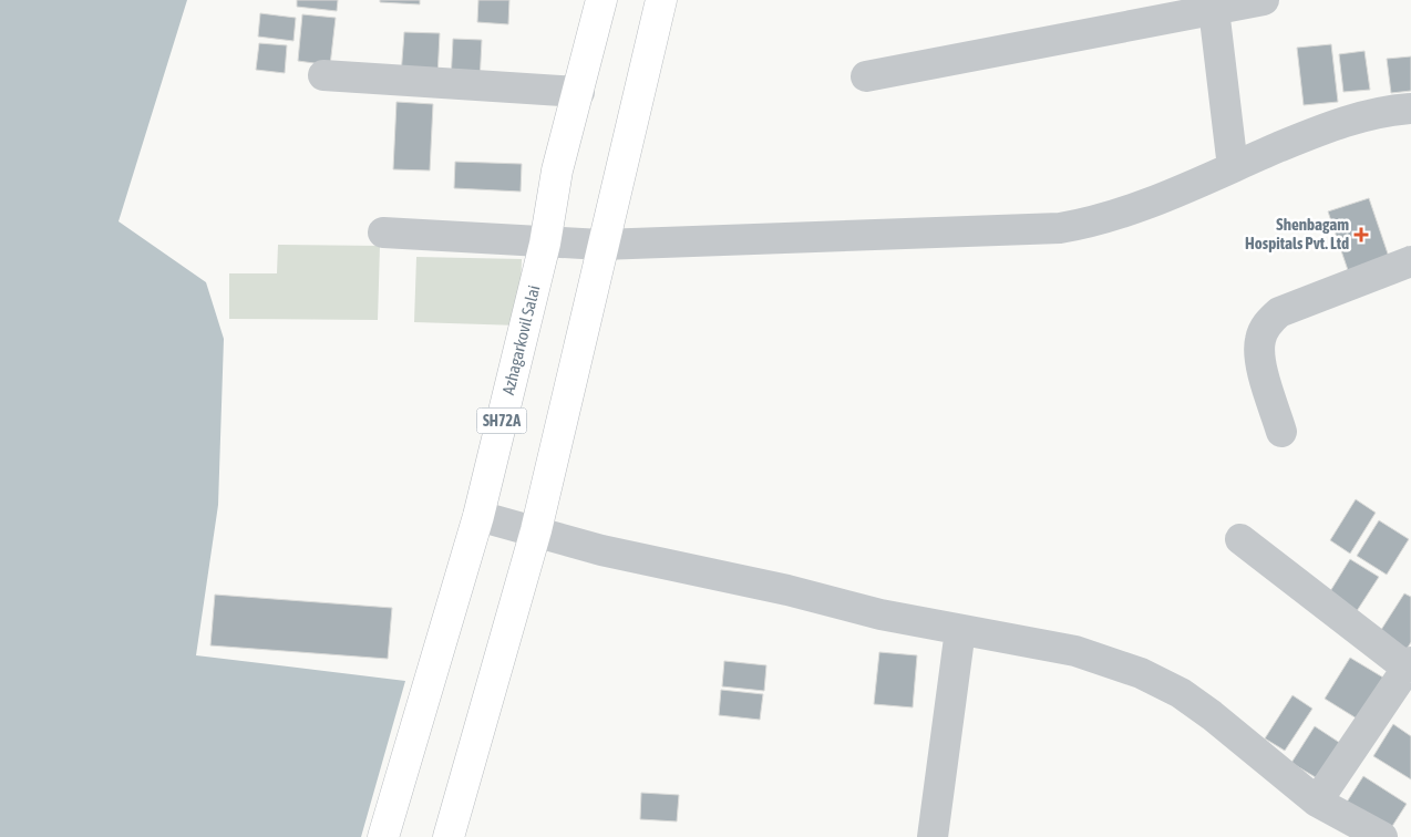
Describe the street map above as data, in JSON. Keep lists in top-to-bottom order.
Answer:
{
  "streets": {
    "main road": ["Azhagarkovil Salai", "SH72A"]
  },
  "places": {
    "health": ["Shenbagam Hospitals Pvt. Ltd"]
  }
}
